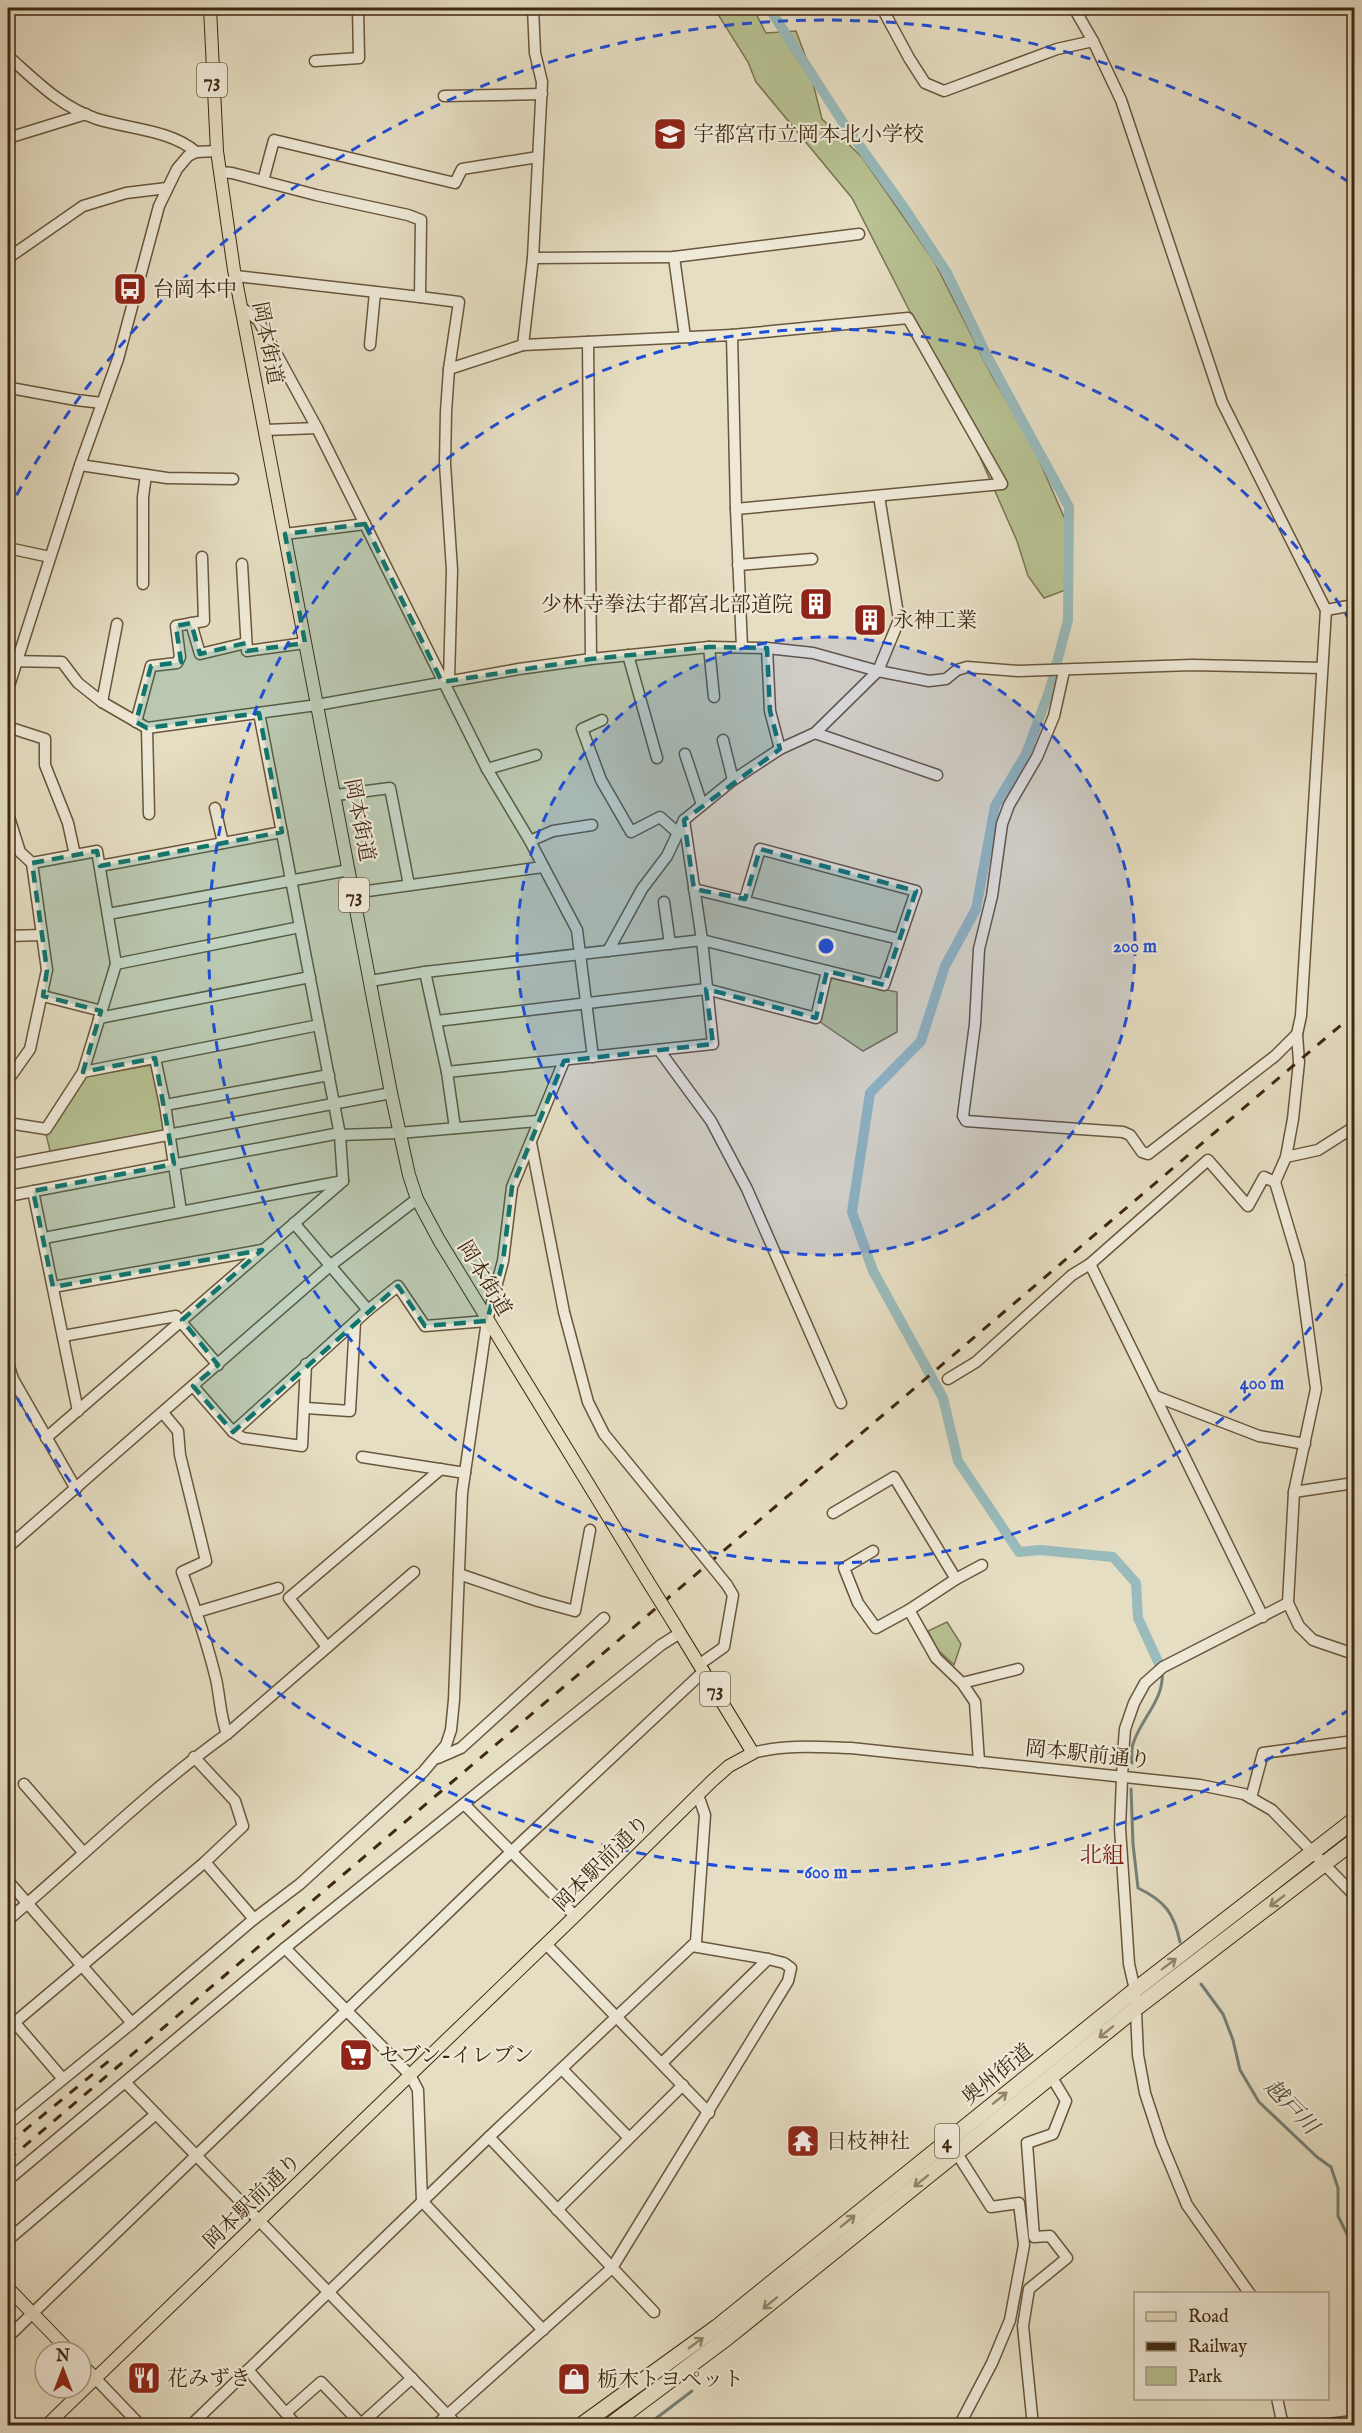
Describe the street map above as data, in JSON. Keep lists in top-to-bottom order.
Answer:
{
  "streets": {
    "highway": ["奥州街道", "4"],
    "main road": ["73", "岡本街道", "岡本駅前通り"]
  },
  "crossings": [
    ["73", "岡本街道"],
    ["73", "岡本駅前通り"],
    ["岡本駅前通り", "奥州街道"]
  ],
  "districts": ["北組"],
  "water": ["越戸川"],
  "places": {
    "school or university": ["宇都宮市立岡本北小学校"],
    "bus stop": ["台岡本中"],
    "building": ["少林寺拳法宇都宮北部道院", "永神工業"],
    "supermarket": ["セブン-イレブン"],
    "temple": ["日枝神社"],
    "restaurant": ["花みずき"],
    "shop": ["栃木トヨペット"]
  },
  "legend": ["Road", "Railway", "Park"],
  "north": "top",
  "rings": ["200 m", "400 m", "600 m"]
}
